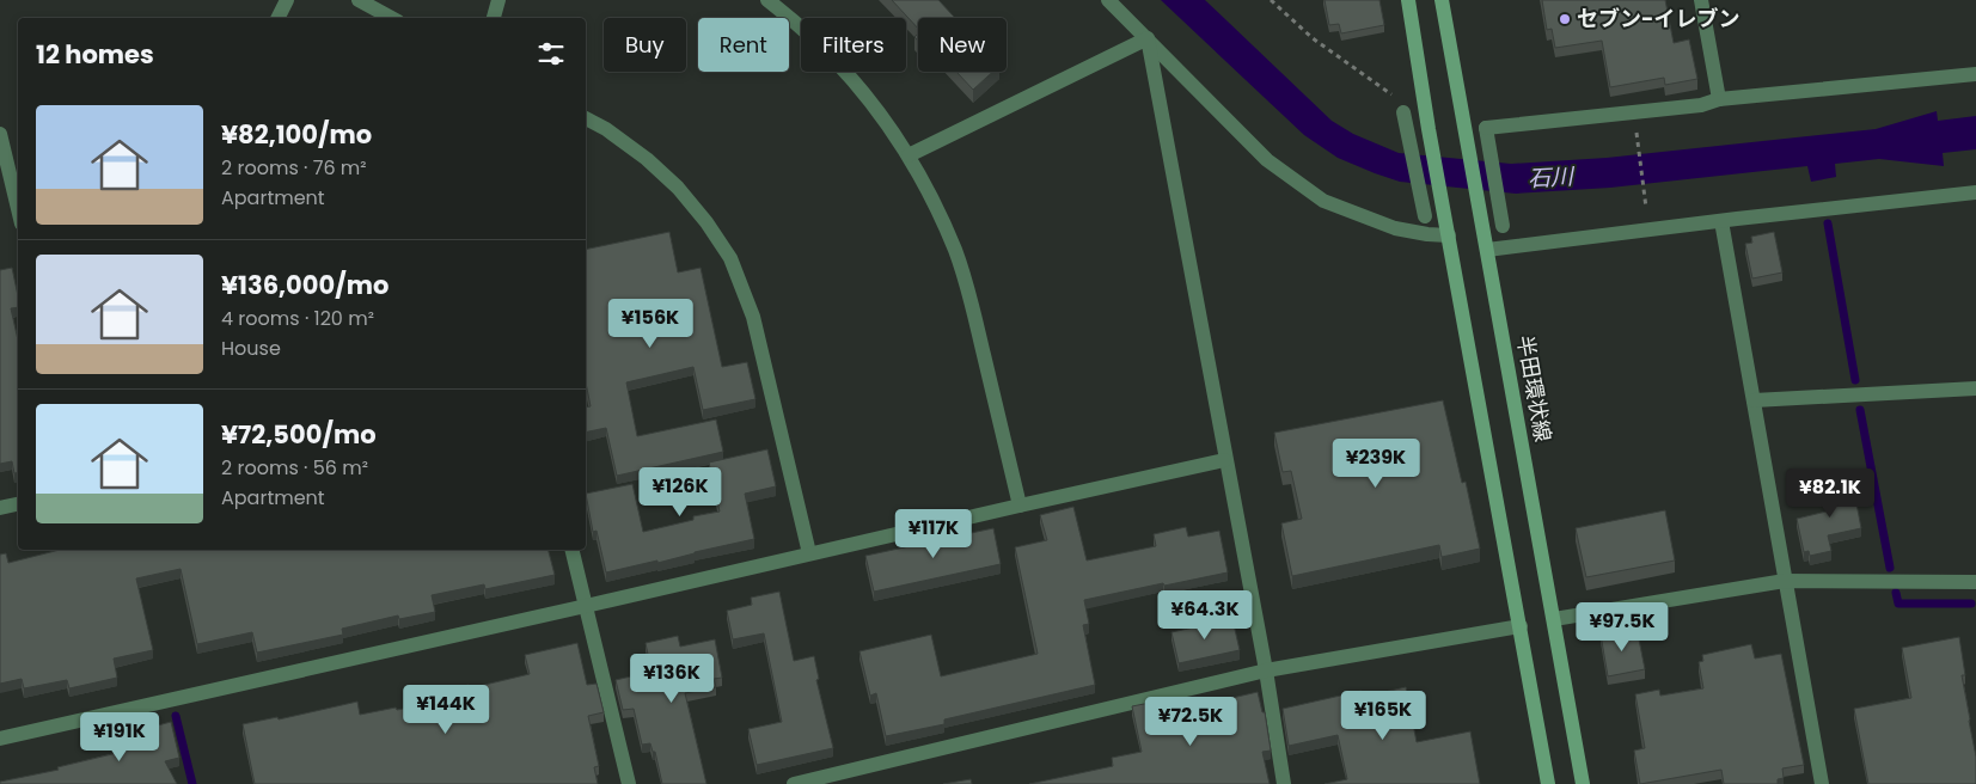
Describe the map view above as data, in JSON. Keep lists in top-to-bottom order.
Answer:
{
  "streets": {
    "main road": ["半田環状線"]
  },
  "water": ["石川"],
  "places": ["セブン-イレブン"],
  "page": {
    "chip": [
      "Buy",
      "Rent",
      "Filters",
      "New"
    ],
    "heading": "12 homes",
    "list": [
      {
        "name": "¥82,100/mo",
        "note": "2 rooms · 76 m² · Apartment"
      },
      {
        "name": "¥136,000/mo",
        "note": "4 rooms · 120 m² · House"
      },
      {
        "name": "¥72,500/mo",
        "note": "2 rooms · 56 m² · Apartment"
      }
    ],
    "price": [
      "¥156K",
      "¥239K",
      "¥126K",
      "¥82.1K",
      "¥117K",
      "¥64.3K",
      "¥97.5K",
      "¥136K",
      "¥144K",
      "¥165K",
      "¥72.5K",
      "¥191K"
    ]
  }
}
